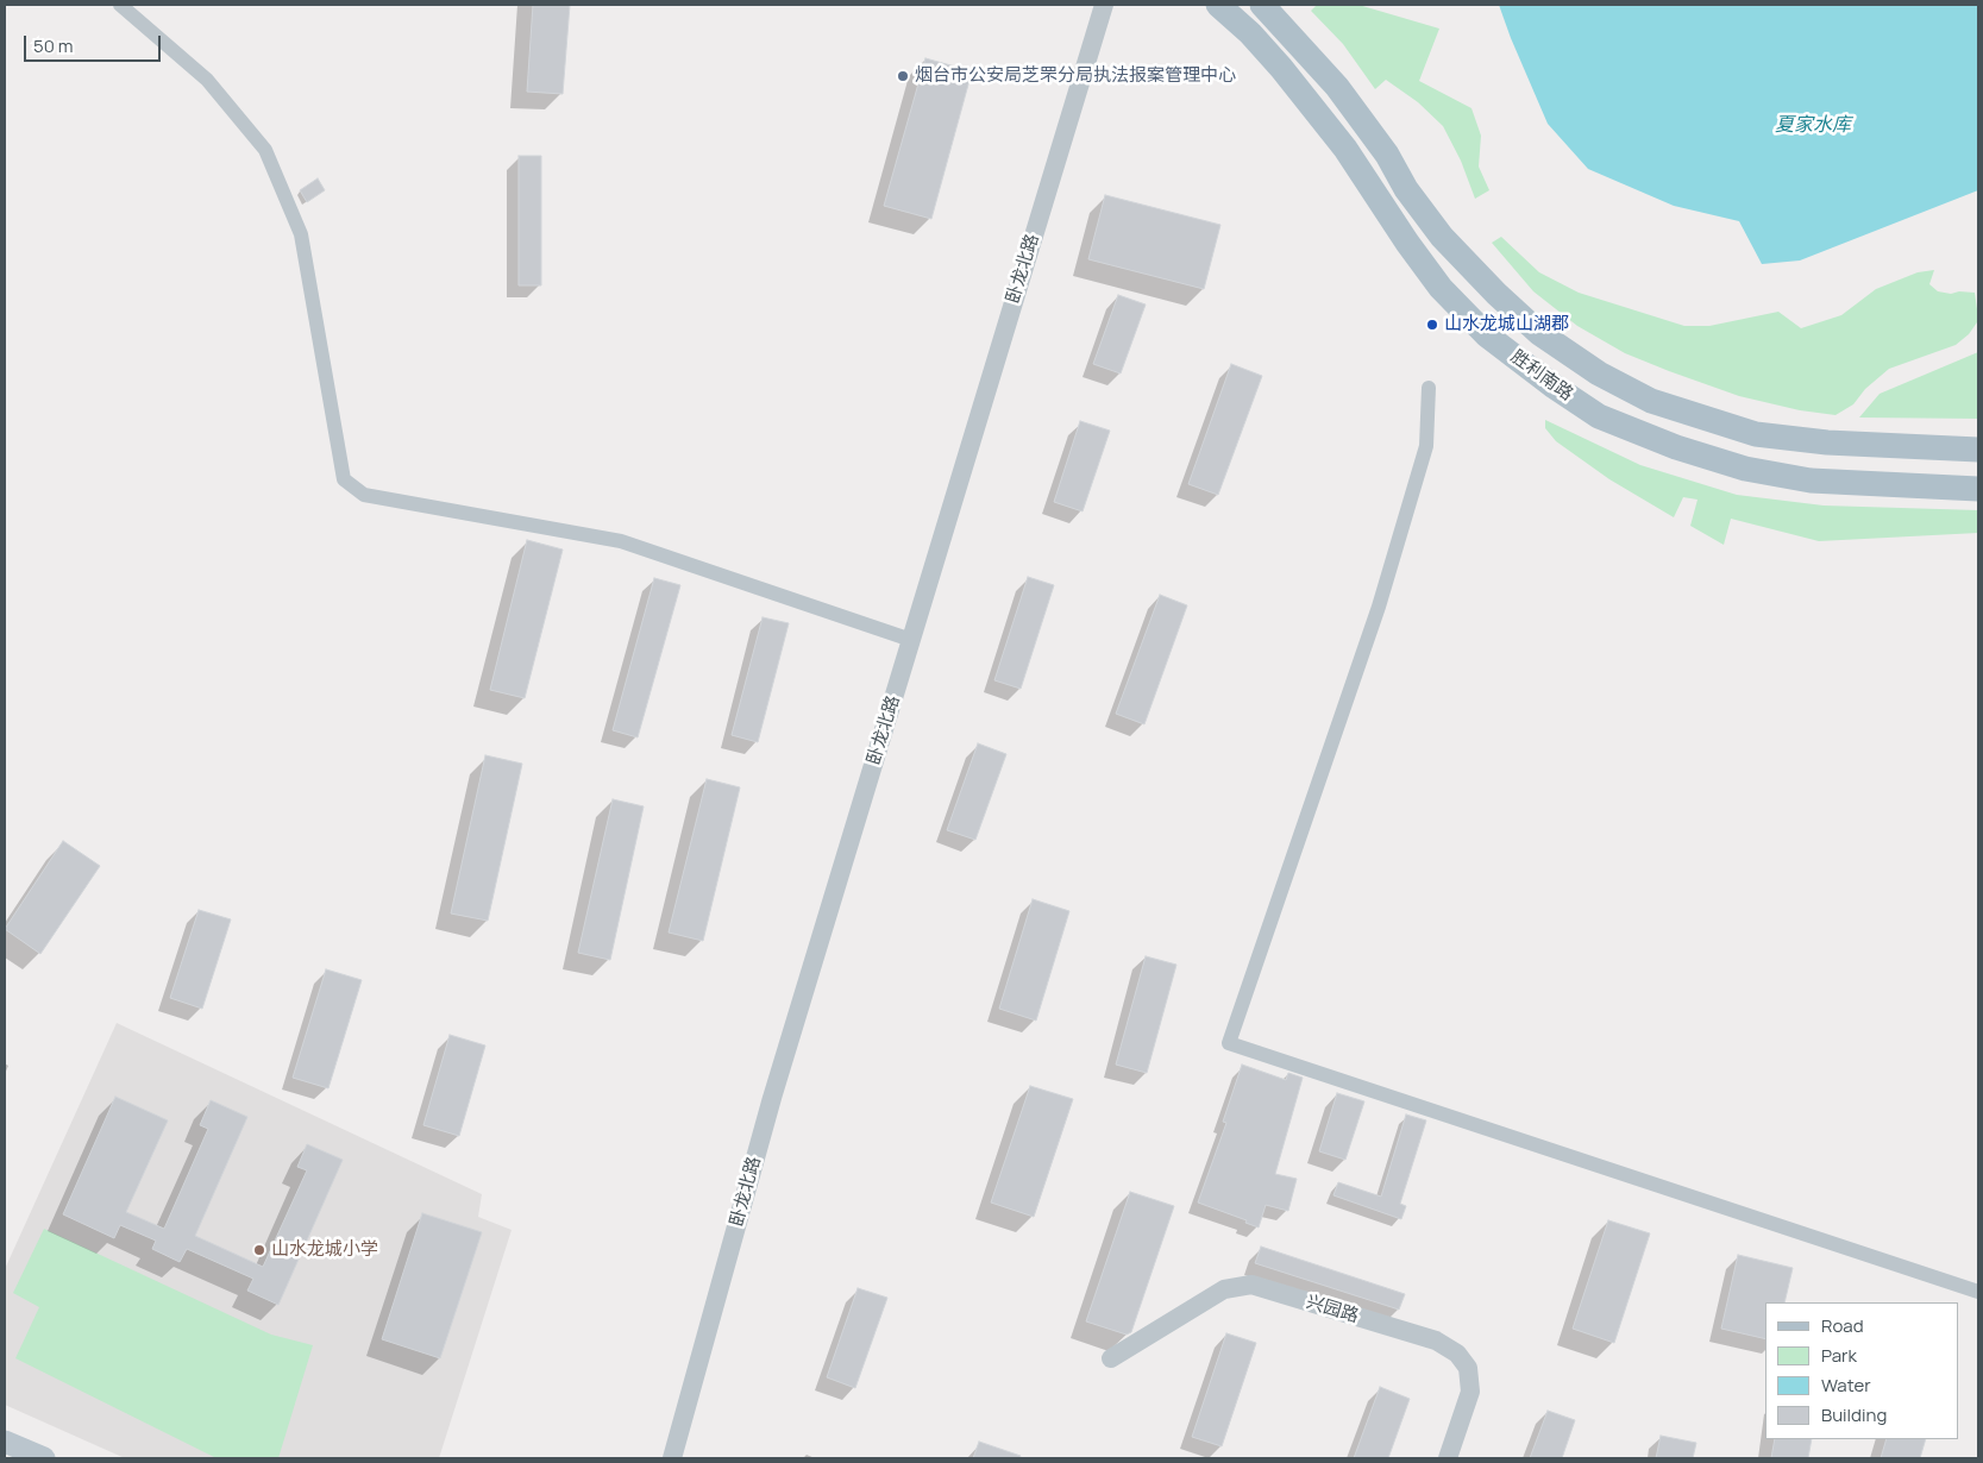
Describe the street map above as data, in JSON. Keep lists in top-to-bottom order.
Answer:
{
  "streets": {
    "main road": ["胜利南路"],
    "street": ["卧龙北路", "兴园路"]
  },
  "water": ["夏家水库"],
  "places": ["烟台市公安局芝罘分局执法报案管理中心", "山水龙城山湖郡", "山水龙城小学"],
  "legend": [
    "Road",
    "Park",
    "Water",
    "Building"
  ],
  "scale_bar": "50 m"
}
